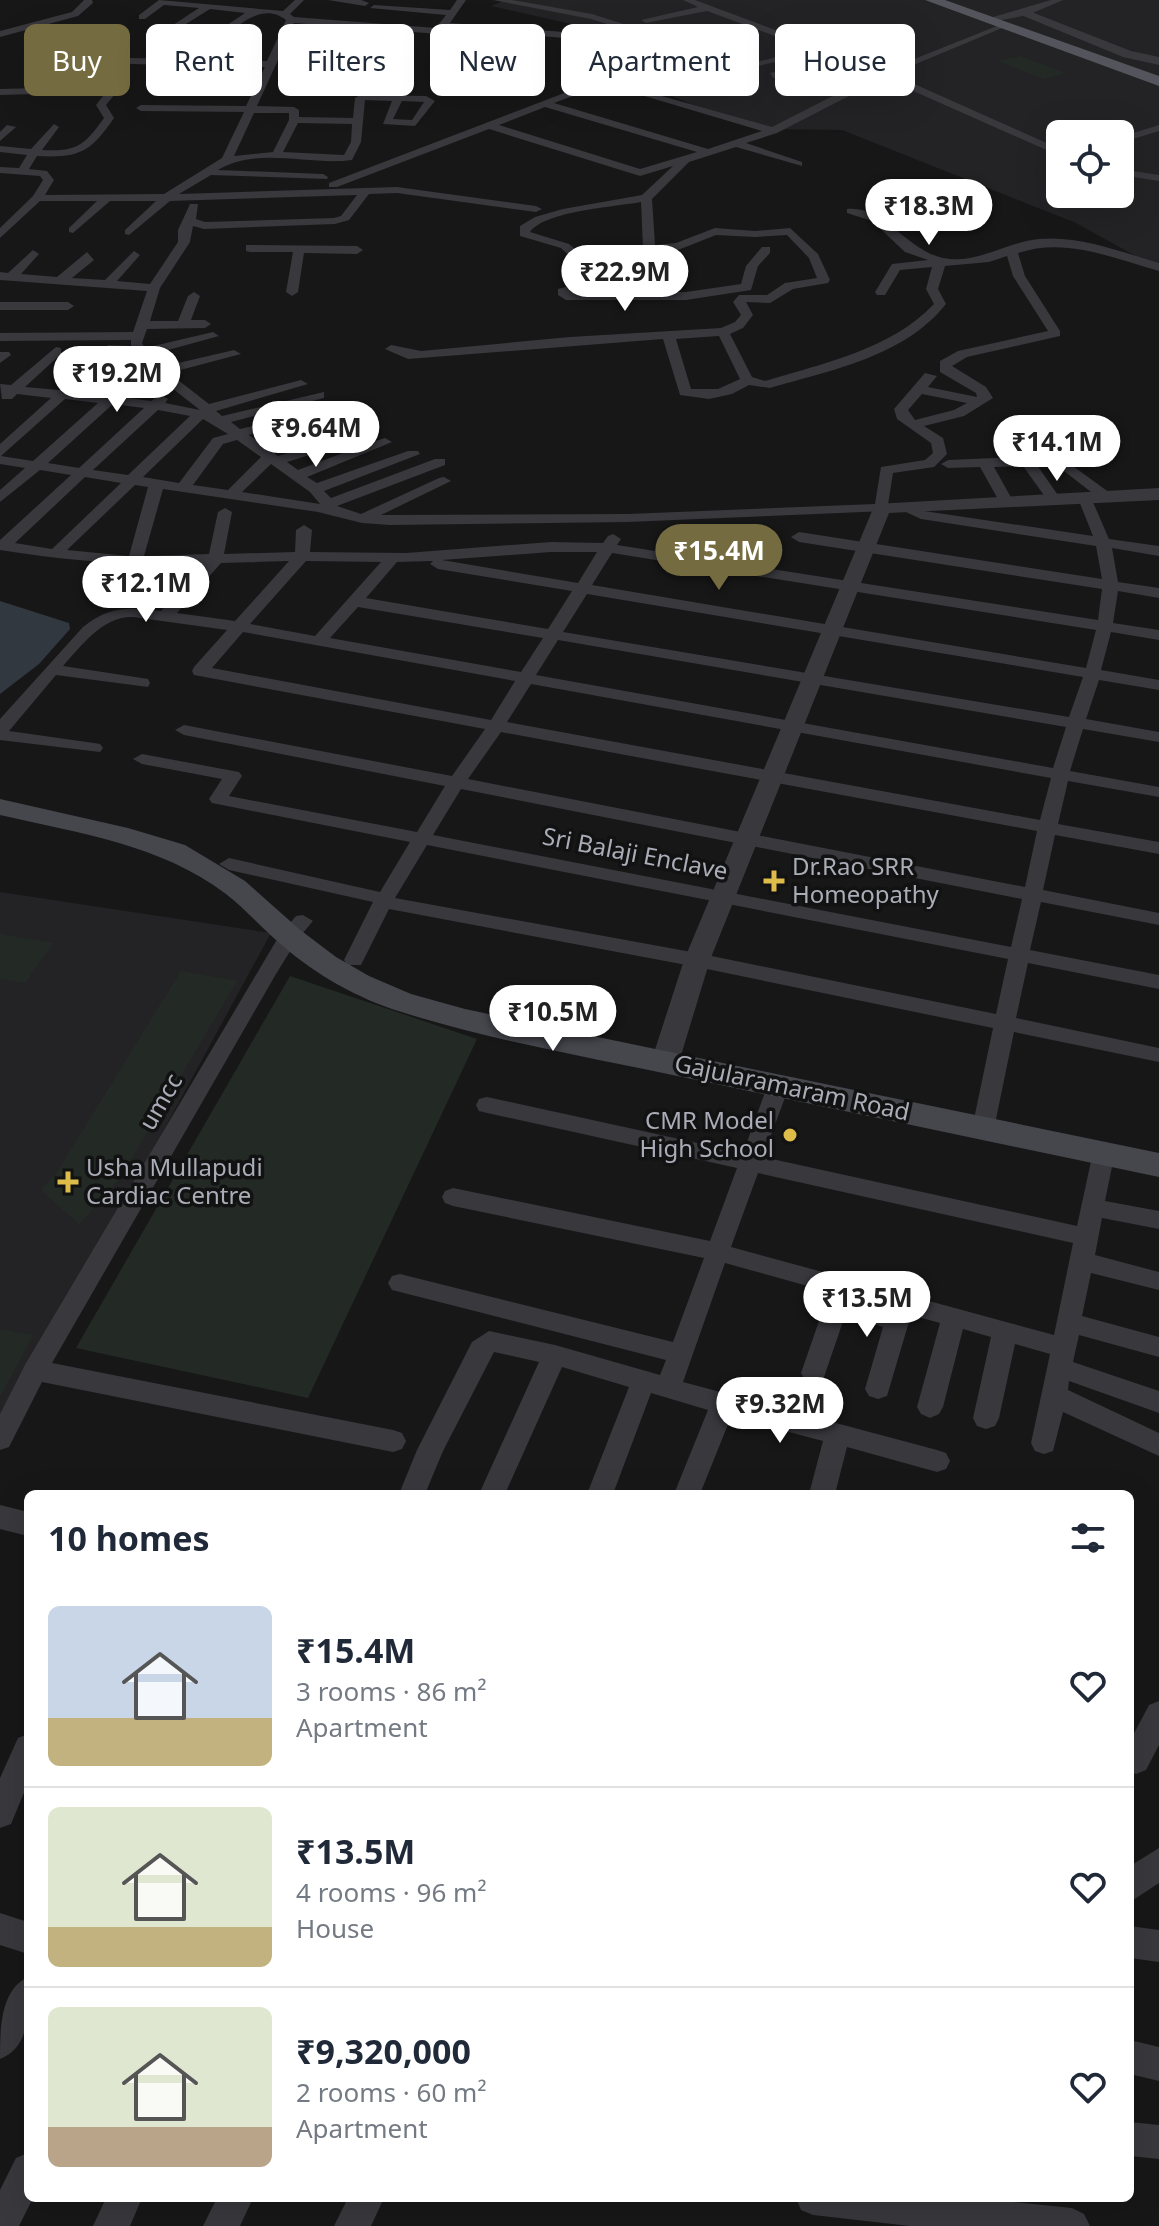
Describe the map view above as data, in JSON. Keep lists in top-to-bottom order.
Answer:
{
  "streets": {
    "main road": ["Gajularamaram Road"],
    "street": ["Sri Balaji Enclave", "umcc"]
  },
  "crossings": [
    ["Gajularamaram Road", "umcc"]
  ],
  "places": {
    "health": ["Dr.Rao SRR Homeopathy", "Usha Mullapudi Cardiac Centre"],
    "other": ["CMR Model High School"]
  },
  "page": {
    "chip": [
      "Buy",
      "Rent",
      "Filters",
      "New",
      "Apartment",
      "House"
    ],
    "price": [
      "₹18.3M",
      "₹22.9M",
      "₹19.2M",
      "₹9.64M",
      "₹14.1M",
      "₹15.4M",
      "₹12.1M",
      "₹10.5M",
      "₹13.5M",
      "₹9.32M"
    ],
    "heading": "10 homes",
    "list": [
      {
        "name": "₹15.4M",
        "note": "3 rooms · 86 m² · Apartment"
      },
      {
        "name": "₹13.5M",
        "note": "4 rooms · 96 m² · House"
      },
      {
        "name": "₹9,320,000",
        "note": "2 rooms · 60 m² · Apartment"
      }
    ]
  }
}
